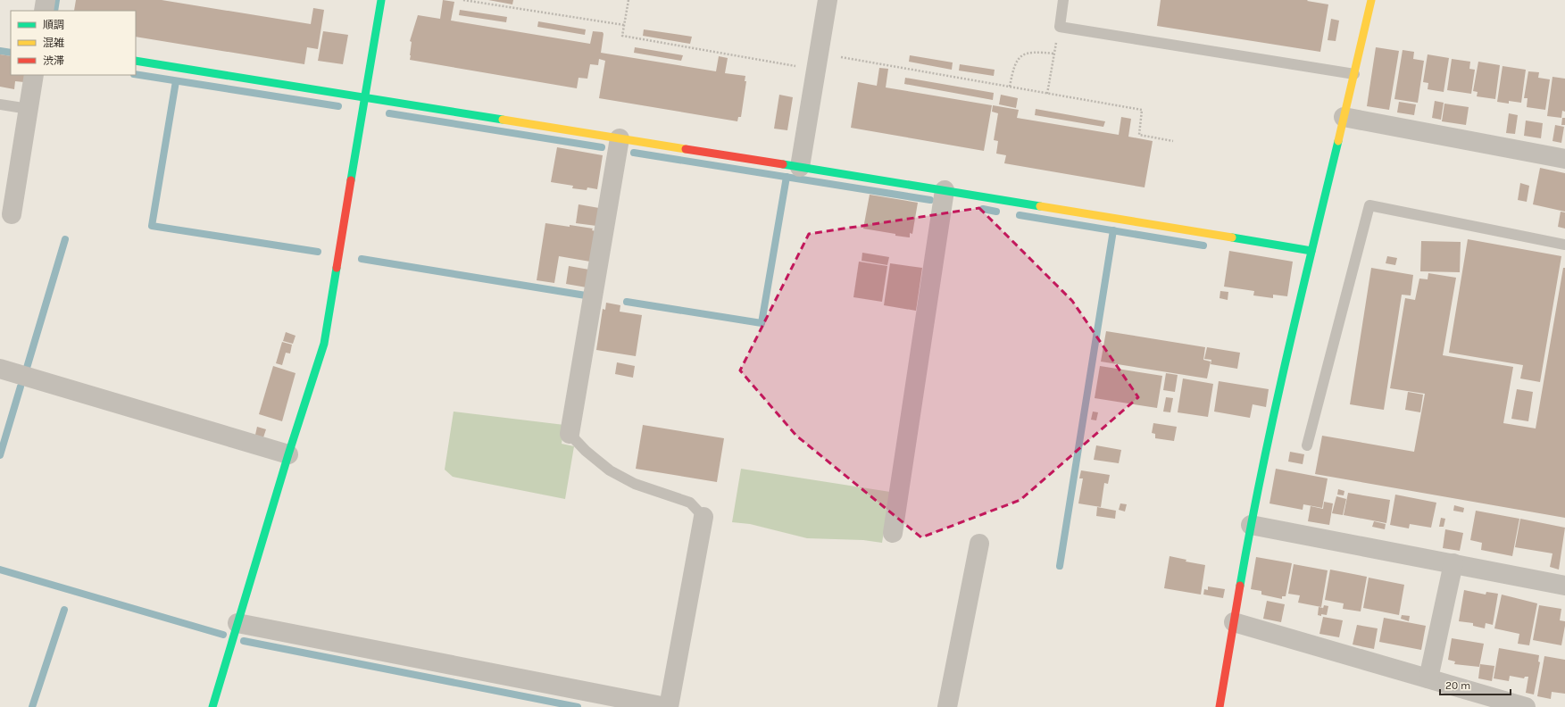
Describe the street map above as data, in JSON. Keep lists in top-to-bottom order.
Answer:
{
  "legend": ["順調", "混雑", "渋滞"],
  "scale_bar": "20 m"
}
